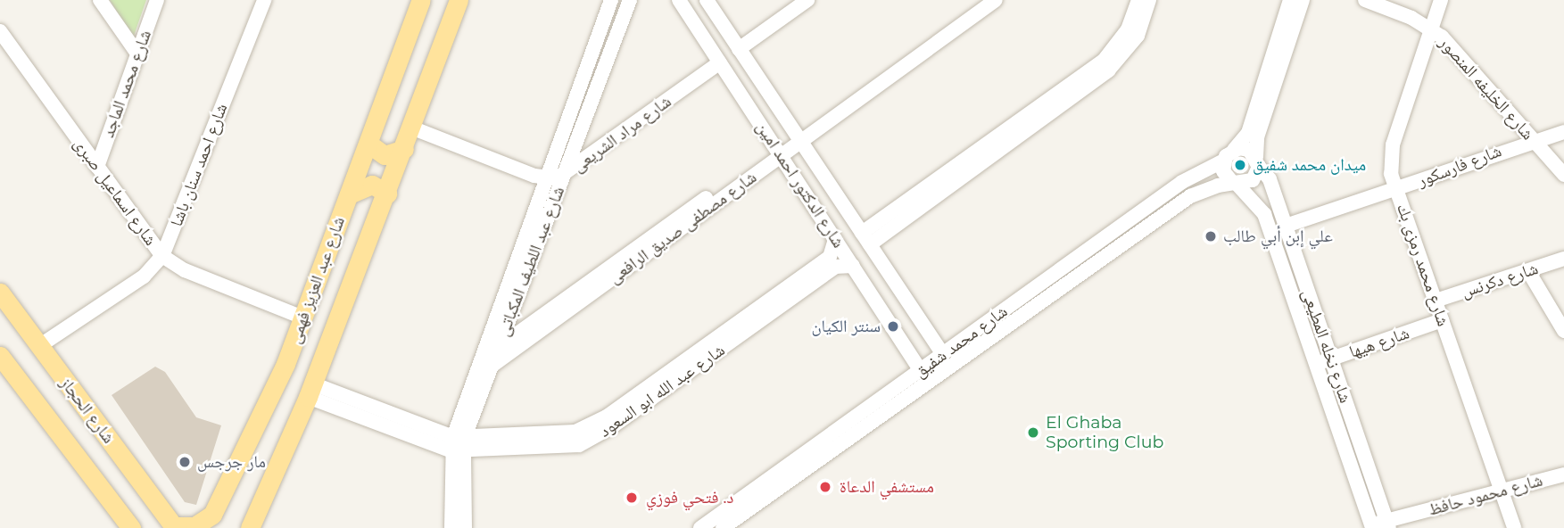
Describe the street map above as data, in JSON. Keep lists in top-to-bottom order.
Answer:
{
  "streets": {
    "main road": ["شارع عبد العزيز فهمى", "شارع الحجاز"],
    "street": [
      "شارع محمد الماجد",
      "شارع الخليفه المنصور",
      "شارع مراد الشريعى",
      "شارع احمد سنان باشا",
      "شارع فارسكور",
      "شارع الدكتور احمد امين",
      "شارع اسماعيل صبرى",
      "شارع مصطفى صديق الرافعى",
      "شارع عبد اللطيف المكباتى",
      "شارع محمد رمزى بك",
      "شارع دكرنس",
      "شارع محمد شفيق",
      "شارع هيها",
      "شارع نخله المطيعى",
      "شارع عبد الله ابو السعود",
      "شارع محمود حافظ"
    ]
  },
  "crossings": [
    ["شارع محمد الماجد", "شارع اسماعيل صبرى"],
    ["شارع الخليفه المنصور", "شارع فارسكور"],
    ["شارع الخليفه المنصور", "شارع محمد رمزى بك"],
    ["شارع مراد الشريعى", "شارع الدكتور احمد امين"],
    ["شارع مراد الشريعى", "شارع عبد اللطيف المكباتى"],
    ["شارع احمد سنان باشا", "شارع اسماعيل صبرى"],
    ["شارع احمد سنان باشا", "شارع الحجاز"],
    ["شارع فارسكور", "شارع محمد رمزى بك"],
    ["شارع فارسكور", "شارع نخله المطيعى"],
    ["شارع الدكتور احمد امين", "شارع مصطفى صديق الرافعى"],
    ["شارع الدكتور احمد امين", "شارع محمد شفيق"],
    ["شارع الدكتور احمد امين", "شارع عبد الله ابو السعود"],
    ["شارع اسماعيل صبرى", "شارع عبد العزيز فهمى"],
    ["شارع مصطفى صديق الرافعى", "شارع عبد اللطيف المكباتى"],
    ["شارع عبد اللطيف المكباتى", "شارع عبد الله ابو السعود"],
    ["شارع محمد رمزى بك", "شارع دكرنس"],
    ["شارع محمد رمزى بك", "شارع هيها"],
    ["شارع محمد رمزى بك", "شارع محمود حافظ"],
    ["شارع عبد العزيز فهمى", "شارع عبد الله ابو السعود"],
    ["شارع عبد العزيز فهمى", "شارع الحجاز"],
    ["شارع محمد شفيق", "شارع نخله المطيعى"],
    ["شارع هيها", "شارع نخله المطيعى"],
    ["شارع نخله المطيعى", "شارع محمود حافظ"]
  ],
  "places": [
    "ميدان محمد شفيق",
    "علي إبن أبي طالب",
    "سنتر الكيان",
    "El Ghaba Sporting Club",
    "مار جرجس",
    "مستشفي الدعاة",
    "د. فتحي فوزي"
  ]
}
